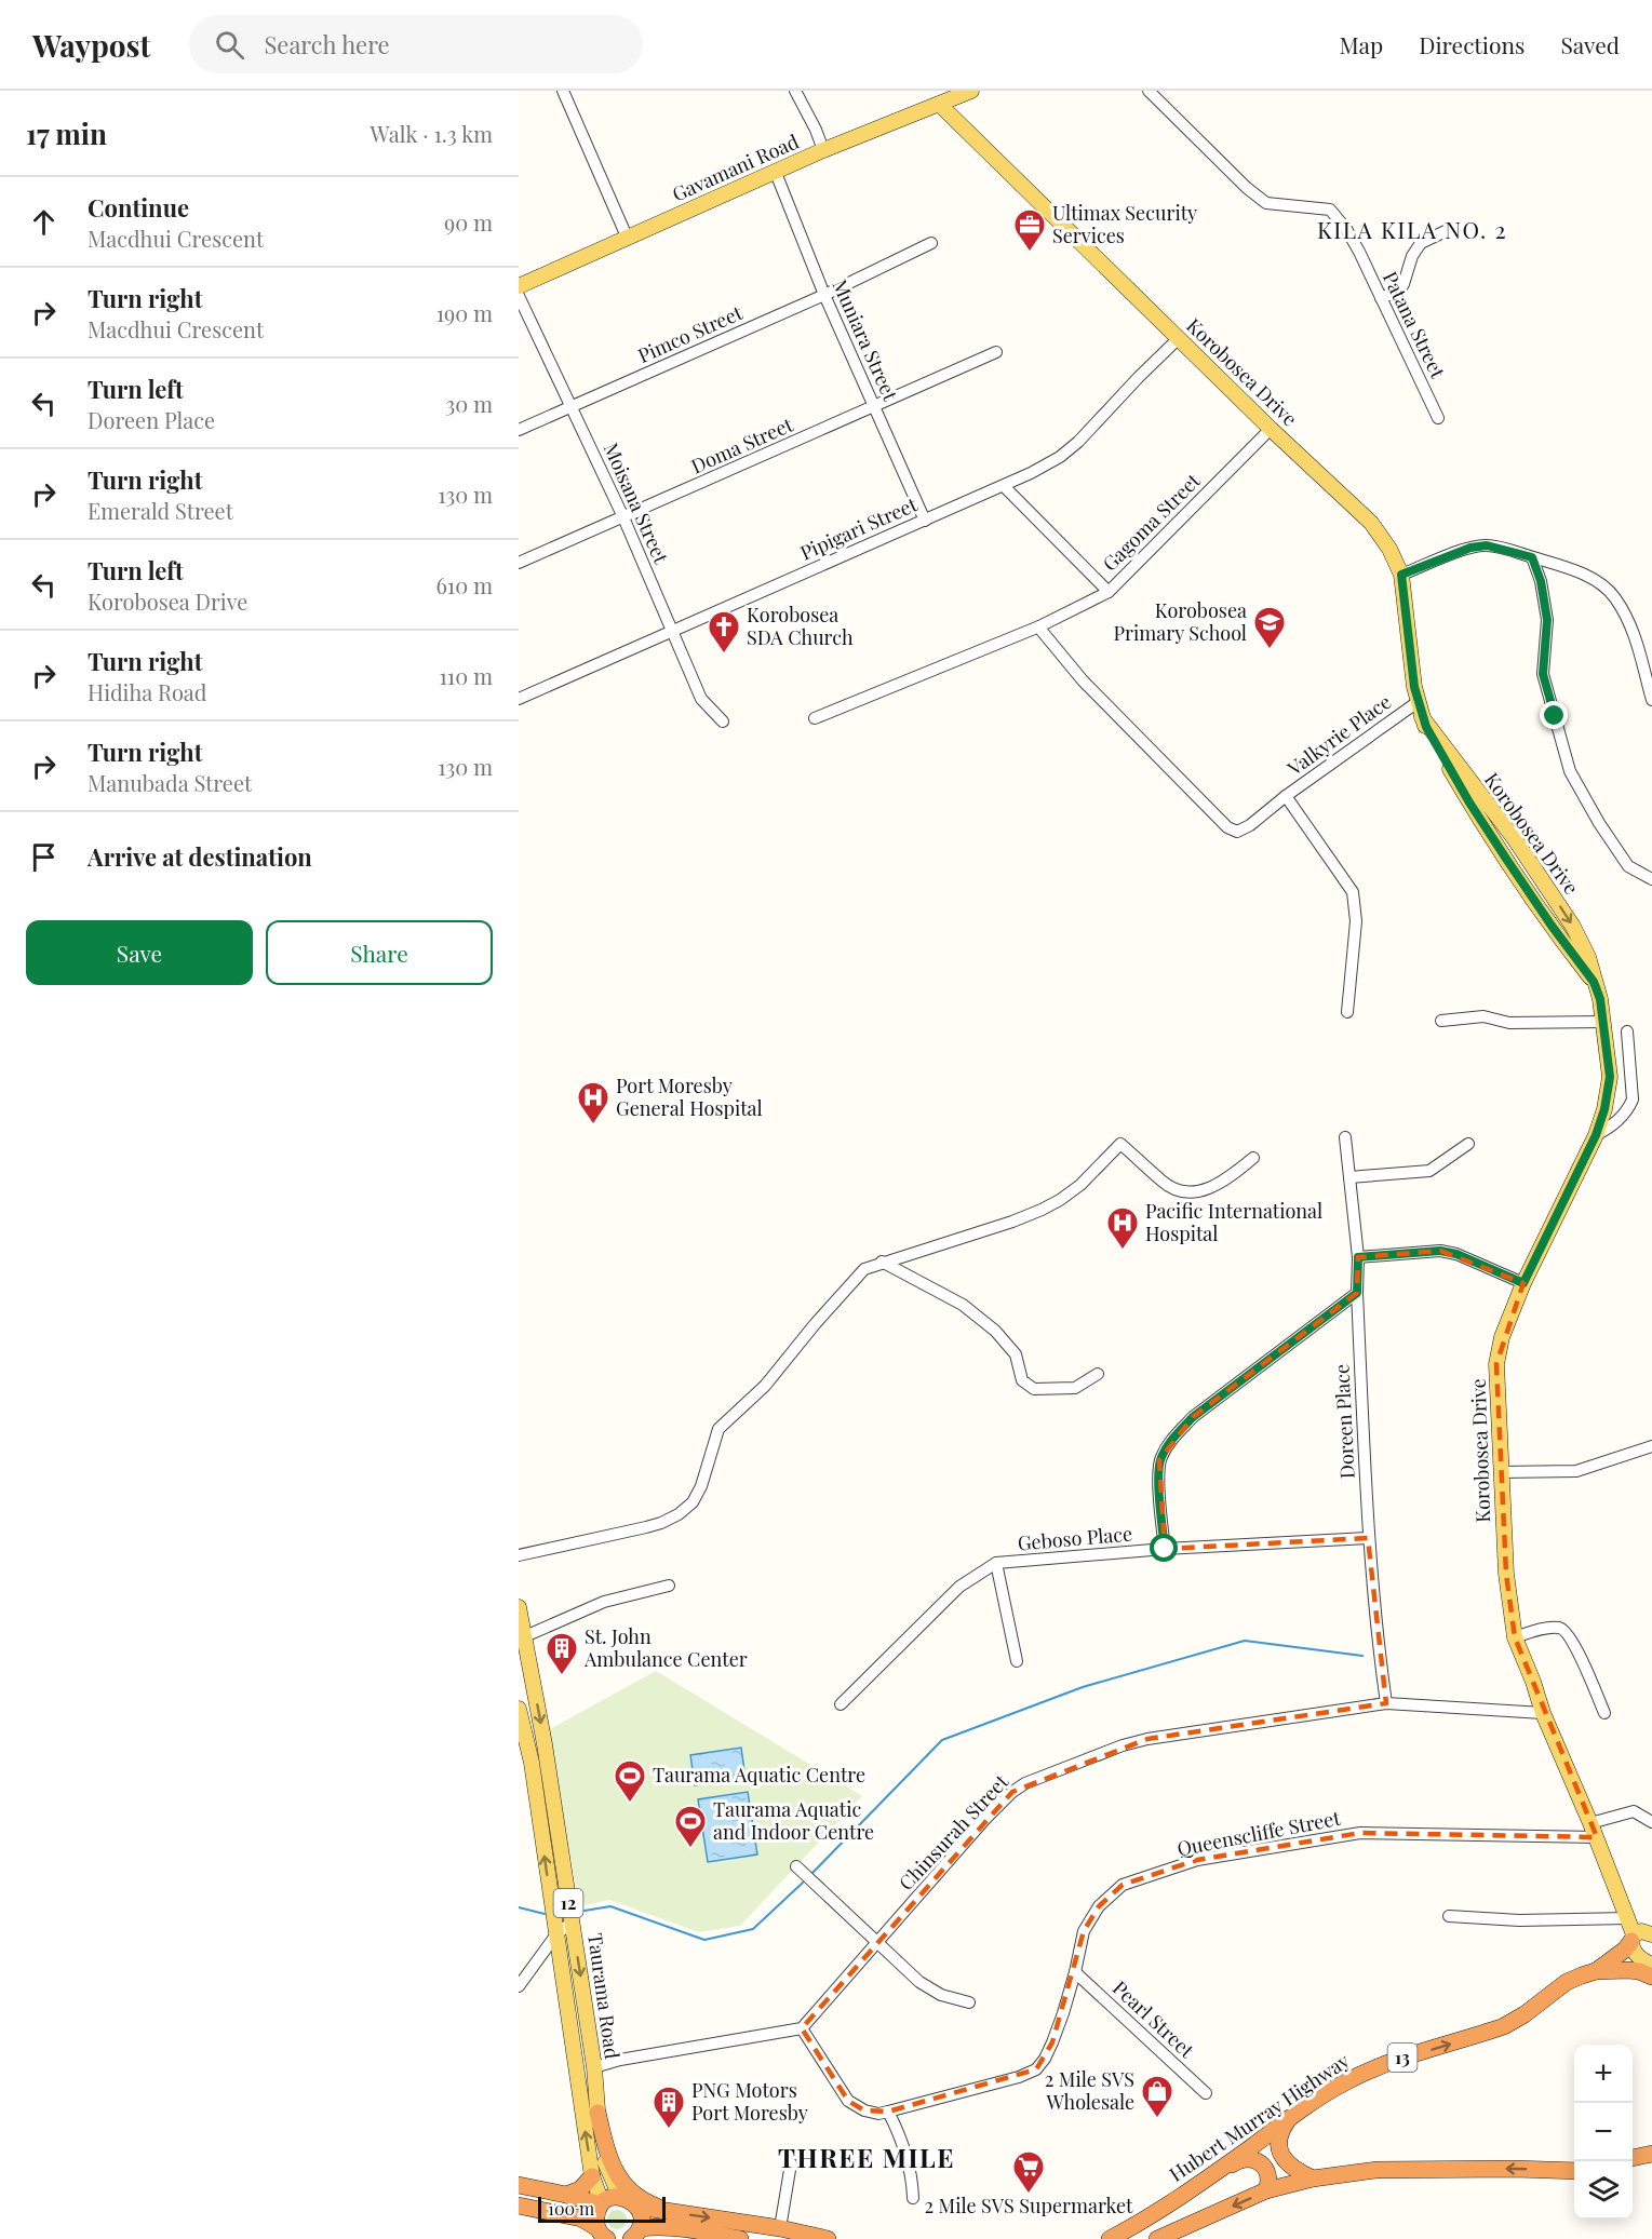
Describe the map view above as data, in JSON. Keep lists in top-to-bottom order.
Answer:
{
  "streets": {
    "highway": ["13", "Hubert Murray Highway"],
    "main road": [
      "Gavamani Road",
      "Korobosea Drive",
      "12",
      "Taurama Road"
    ],
    "street": [
      "Patana Street",
      "Pimco Street",
      "Muniara Street",
      "Doma Street",
      "Moisana Street",
      "Gagoma Street",
      "Pipigari Street",
      "Valkyrie Place",
      "Doreen Place",
      "Geboso Place",
      "Chinsurah Street",
      "Queenscliffe Street",
      "Pearl Street"
    ]
  },
  "crossings": [
    ["Gavamani Road", "Muniara Street"],
    ["Gavamani Road", "Korobosea Drive"],
    ["Pimco Street", "Muniara Street"],
    ["Pimco Street", "Moisana Street"],
    ["Muniara Street", "Doma Street"],
    ["Muniara Street", "Pipigari Street"],
    ["Korobosea Drive", "Gagoma Street"],
    ["Korobosea Drive", "Pipigari Street"],
    ["Korobosea Drive", "Valkyrie Place"],
    ["Korobosea Drive", "Chinsurah Street"],
    ["Korobosea Drive", "Queenscliffe Street"],
    ["Doma Street", "Moisana Street"],
    ["Moisana Street", "Pipigari Street"],
    ["Gagoma Street", "Pipigari Street"],
    ["Doreen Place", "Geboso Place"],
    ["Doreen Place", "Chinsurah Street"],
    ["Chinsurah Street", "Queenscliffe Street"],
    ["Queenscliffe Street", "Pearl Street"]
  ],
  "districts": ["KILA KILA NO. 2", "THREE MILE"],
  "places": {
    "office": ["Ultimax Security Services"],
    "school or university": ["Korobosea Primary School"],
    "church": ["Korobosea SDA Church"],
    "hospital": ["Port Moresby General Hospital", "Pacific International Hospital"],
    "building": ["St. John Ambulance Center", "PNG Motors Port Moresby"],
    "sports": ["Taurama Aquatic Centre", "Taurama Aquatic and Indoor Centre"],
    "shop": ["2 Mile SVS Wholesale"],
    "supermarket": ["2 Mile SVS Supermarket"]
  },
  "scale_bar": "100 m",
  "page": {
    "header": "Waypost",
    "search": "Search here",
    "nav": ["Map", "Directions", "Saved"],
    "heading": ["17 min", "Walk · 1.3 km"],
    "list": [
      ["Continue", "Macdhui Crescent", "90 m"],
      ["Turn right", "Macdhui Crescent", "190 m"],
      ["Turn left", "Doreen Place", "30 m"],
      ["Turn right", "Emerald Street", "130 m"],
      ["Turn left", "Korobosea Drive", "610 m"],
      ["Turn right", "Hidiha Road", "110 m"],
      ["Turn right", "Manubada Street", "130 m"],
      "Arrive at destination"
    ],
    "buttons": ["Save", "Share"],
    "map_buttons": ["+", "−"],
    "scale": "100 m"
  }
}
